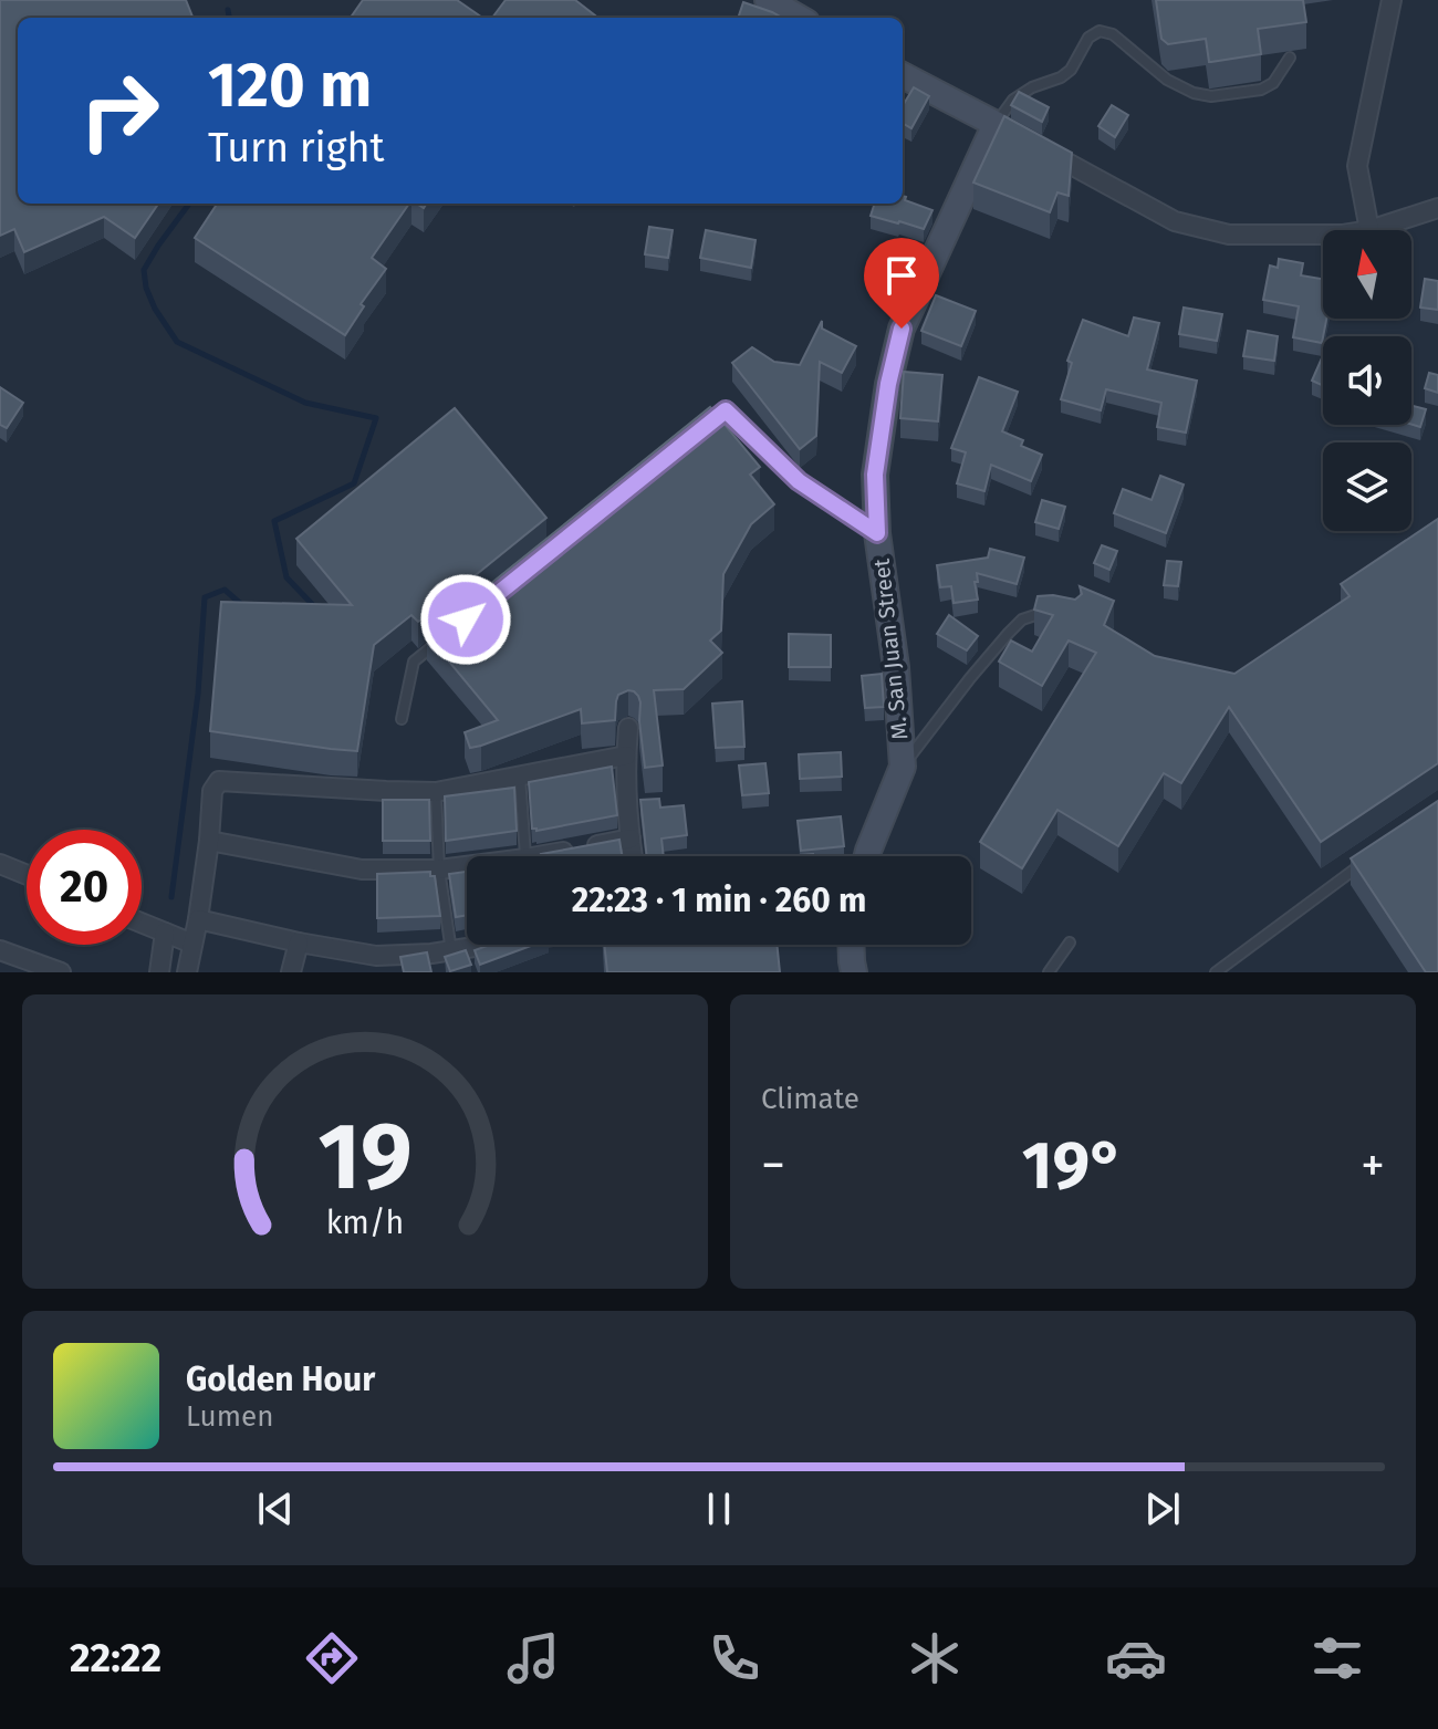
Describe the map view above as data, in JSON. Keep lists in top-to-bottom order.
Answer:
{
  "streets": {
    "street": ["M. San Juan Street"]
  },
  "north": "top",
  "page": {
    "turn": ["120 m", "Turn right"],
    "limit": "20",
    "trip": "22:23 · 1 min · 260 m",
    "tile": "Climate",
    "heat": ["−", "19°", "+"],
    "song": ["Golden Hour", "Lumen"],
    "tabs": "22:22",
    "gauge": ["19", "km/h"]
  }
}
